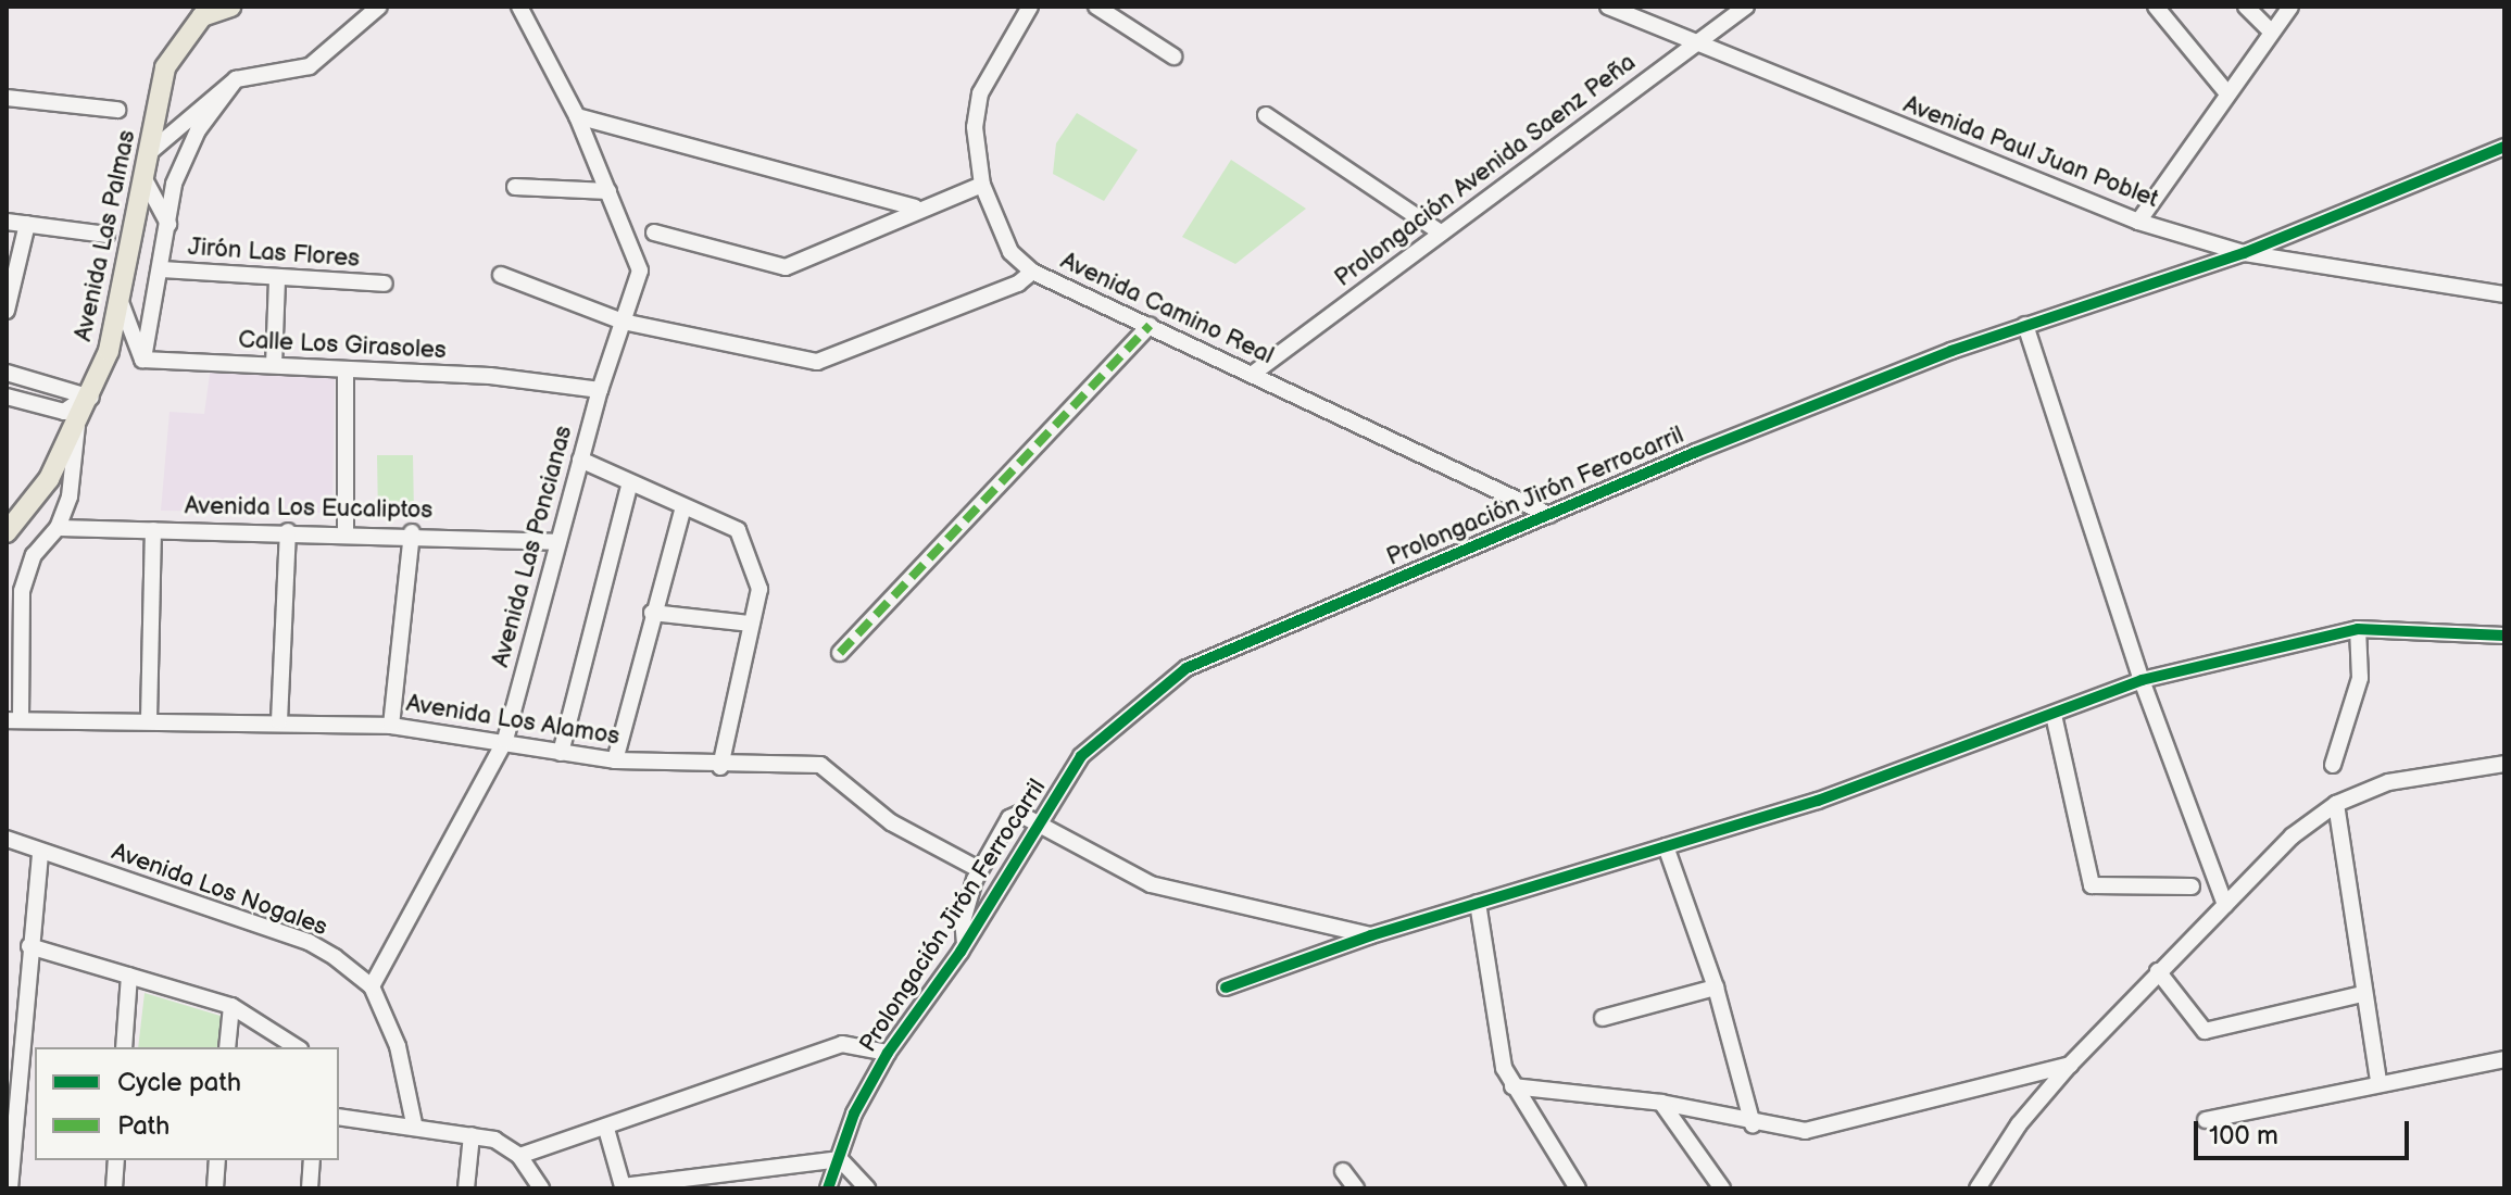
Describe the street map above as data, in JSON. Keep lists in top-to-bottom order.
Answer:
{
  "streets": {
    "main road": ["Avenida Las Palmas"],
    "street": [
      "Avenida Paul Juan Poblet",
      "Prolongación Avenida Saenz Peña",
      "Jirón Las Flores",
      "Avenida Camino Real",
      "Calle Los Girasoles",
      "Prolongación Jirón Ferrocarril",
      "Avenida Los Eucaliptos",
      "Avenida Las Poncianas",
      "Avenida Los Alamos",
      "Avenida Los Nogales"
    ]
  },
  "crossings": [
    ["Avenida Paul Juan Poblet", "Prolongación Avenida Saenz Peña"],
    ["Avenida Paul Juan Poblet", "Prolongación Jirón Ferrocarril"],
    ["Prolongación Avenida Saenz Peña", "Avenida Camino Real"],
    ["Avenida Camino Real", "Prolongación Jirón Ferrocarril"],
    ["Calle Los Girasoles", "Avenida Las Poncianas"],
    ["Avenida Los Eucaliptos", "Avenida Las Poncianas"],
    ["Avenida Las Poncianas", "Avenida Los Alamos"],
    ["Avenida Las Poncianas", "Avenida Los Nogales"]
  ],
  "legend": ["Cycle path", "Path"],
  "scale_bar": "100 m"
}
